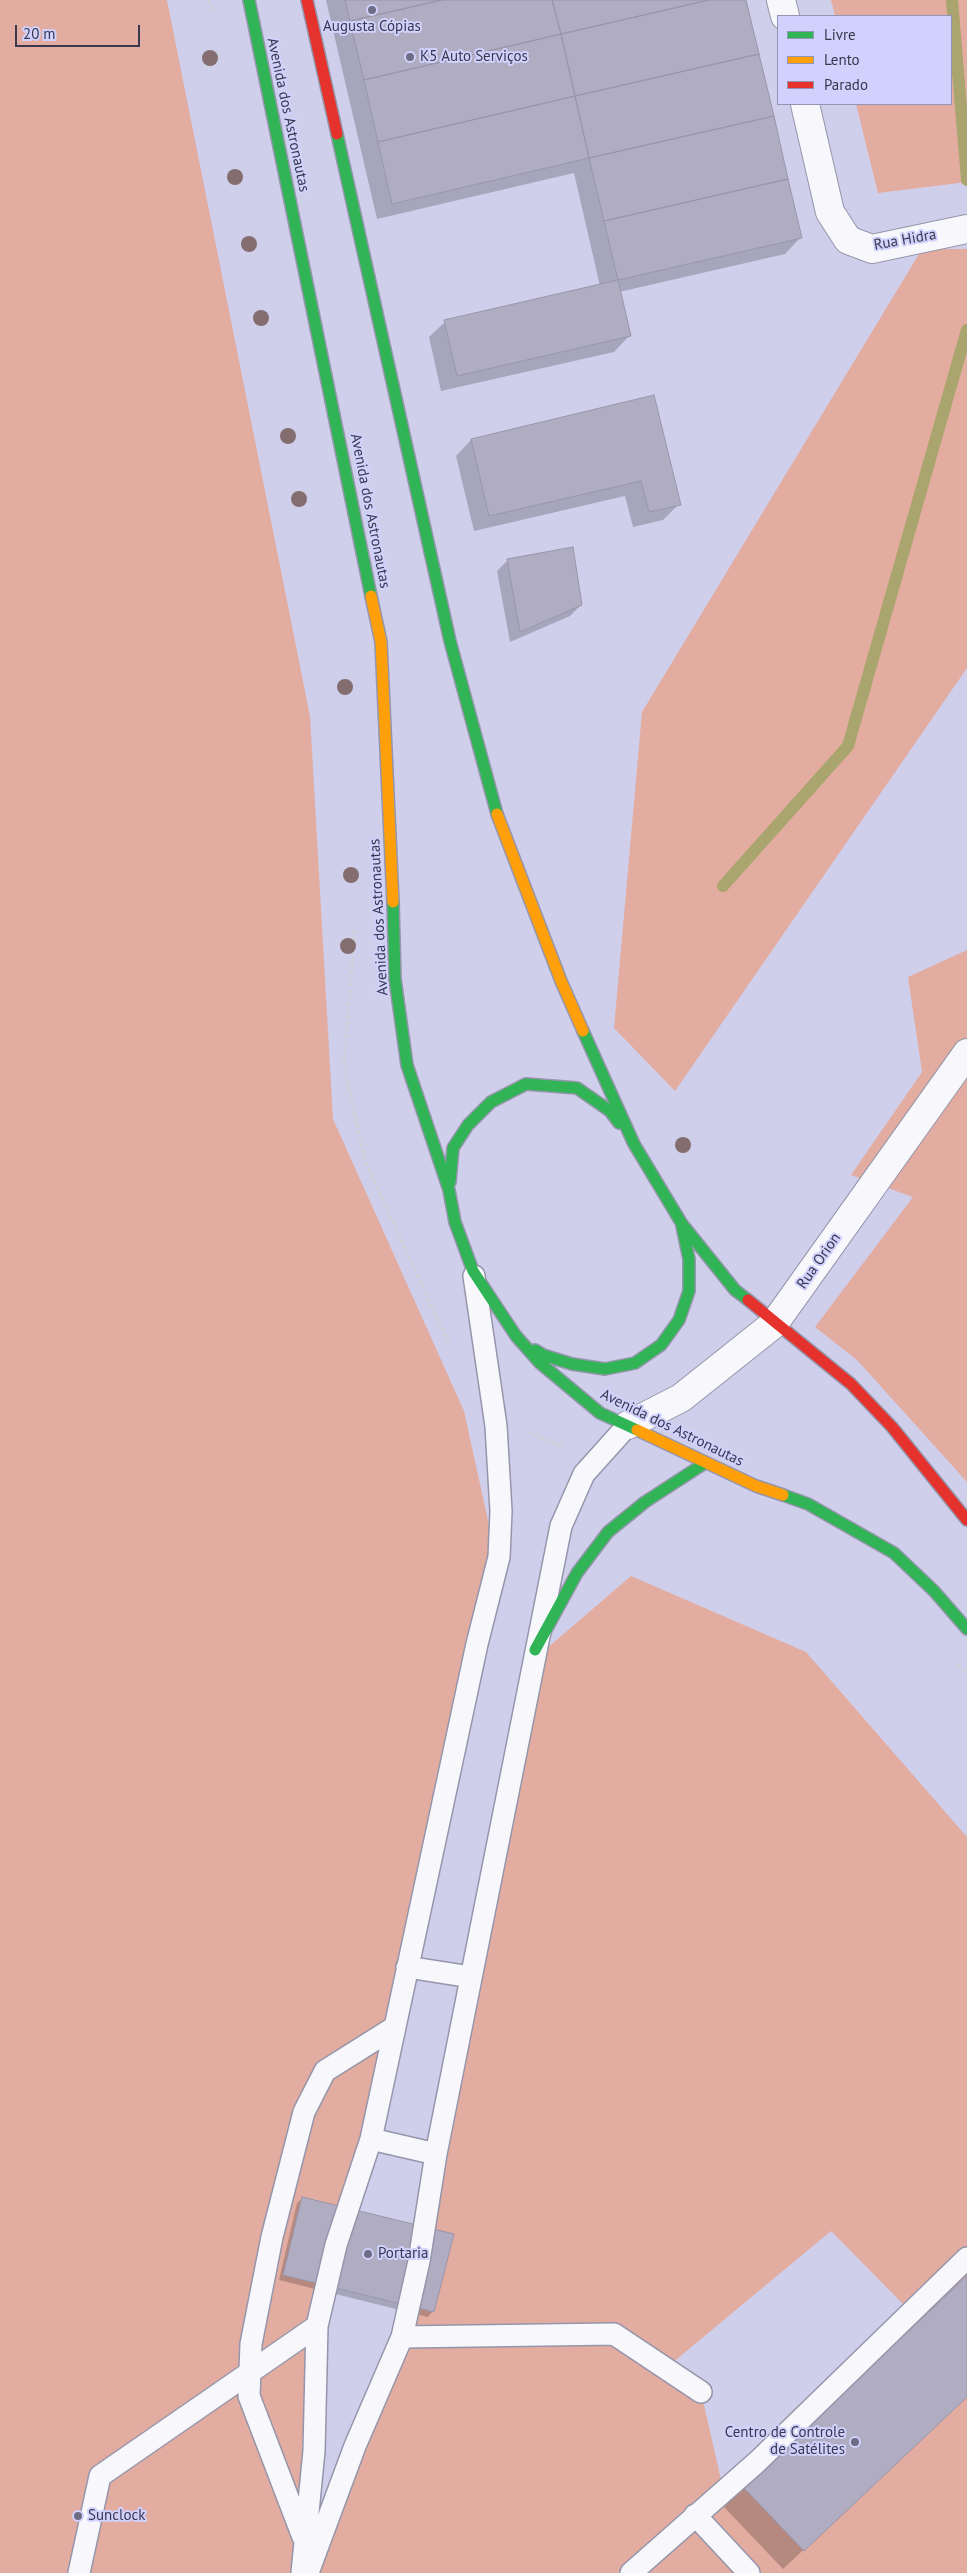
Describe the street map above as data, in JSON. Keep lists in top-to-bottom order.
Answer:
{
  "streets": {
    "main road": ["Avenida dos Astronautas"],
    "street": ["Rua Hidra", "Rua Orion"]
  },
  "crossings": [
    ["Avenida dos Astronautas", "Rua Orion"]
  ],
  "places": [
    "Augusta Cópias",
    "K5 Auto Serviços",
    "Portaria",
    "Centro de Controle de Satélites",
    "Sunclock"
  ],
  "legend": ["Livre", "Lento", "Parado"],
  "scale_bar": "20 m"
}
